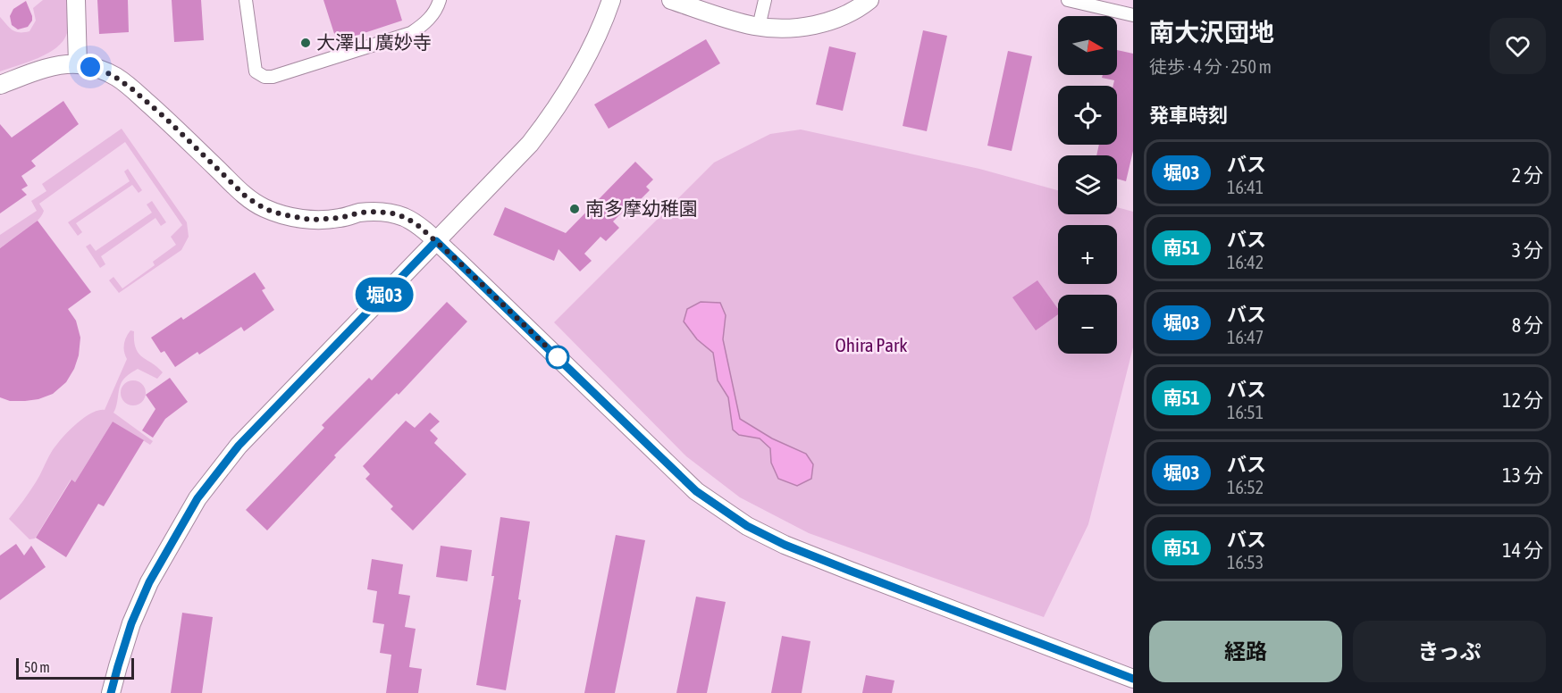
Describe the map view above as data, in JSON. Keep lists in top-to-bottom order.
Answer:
{
  "parks": ["Ohira Park"],
  "places": ["大澤山 廣妙寺", "南多摩幼稚園"],
  "lines": ["bus line 堀03"],
  "scale_bar": "50 m",
  "north": "right",
  "page": {
    "on_map": "堀03",
    "heading": [
      ["南大沢団地", "徒歩 · 4 分 · 250 m"],
      "発車時刻"
    ],
    "map_buttons": ["+", "−"],
    "list": [
      {
        "mark": "堀03",
        "name": "バス",
        "note": "16:41",
        "value": "2 分"
      },
      {
        "mark": "南51",
        "name": "バス",
        "note": "16:42",
        "value": "3 分"
      },
      {
        "mark": "堀03",
        "name": "バス",
        "note": "16:47",
        "value": "8 分"
      },
      {
        "mark": "南51",
        "name": "バス",
        "note": "16:51",
        "value": "12 分"
      },
      {
        "mark": "堀03",
        "name": "バス",
        "note": "16:52",
        "value": "13 分"
      },
      {
        "mark": "南51",
        "name": "バス",
        "note": "16:53",
        "value": "14 分"
      }
    ],
    "buttons": ["経路", "きっぷ"],
    "scale": "50 m"
  }
}
